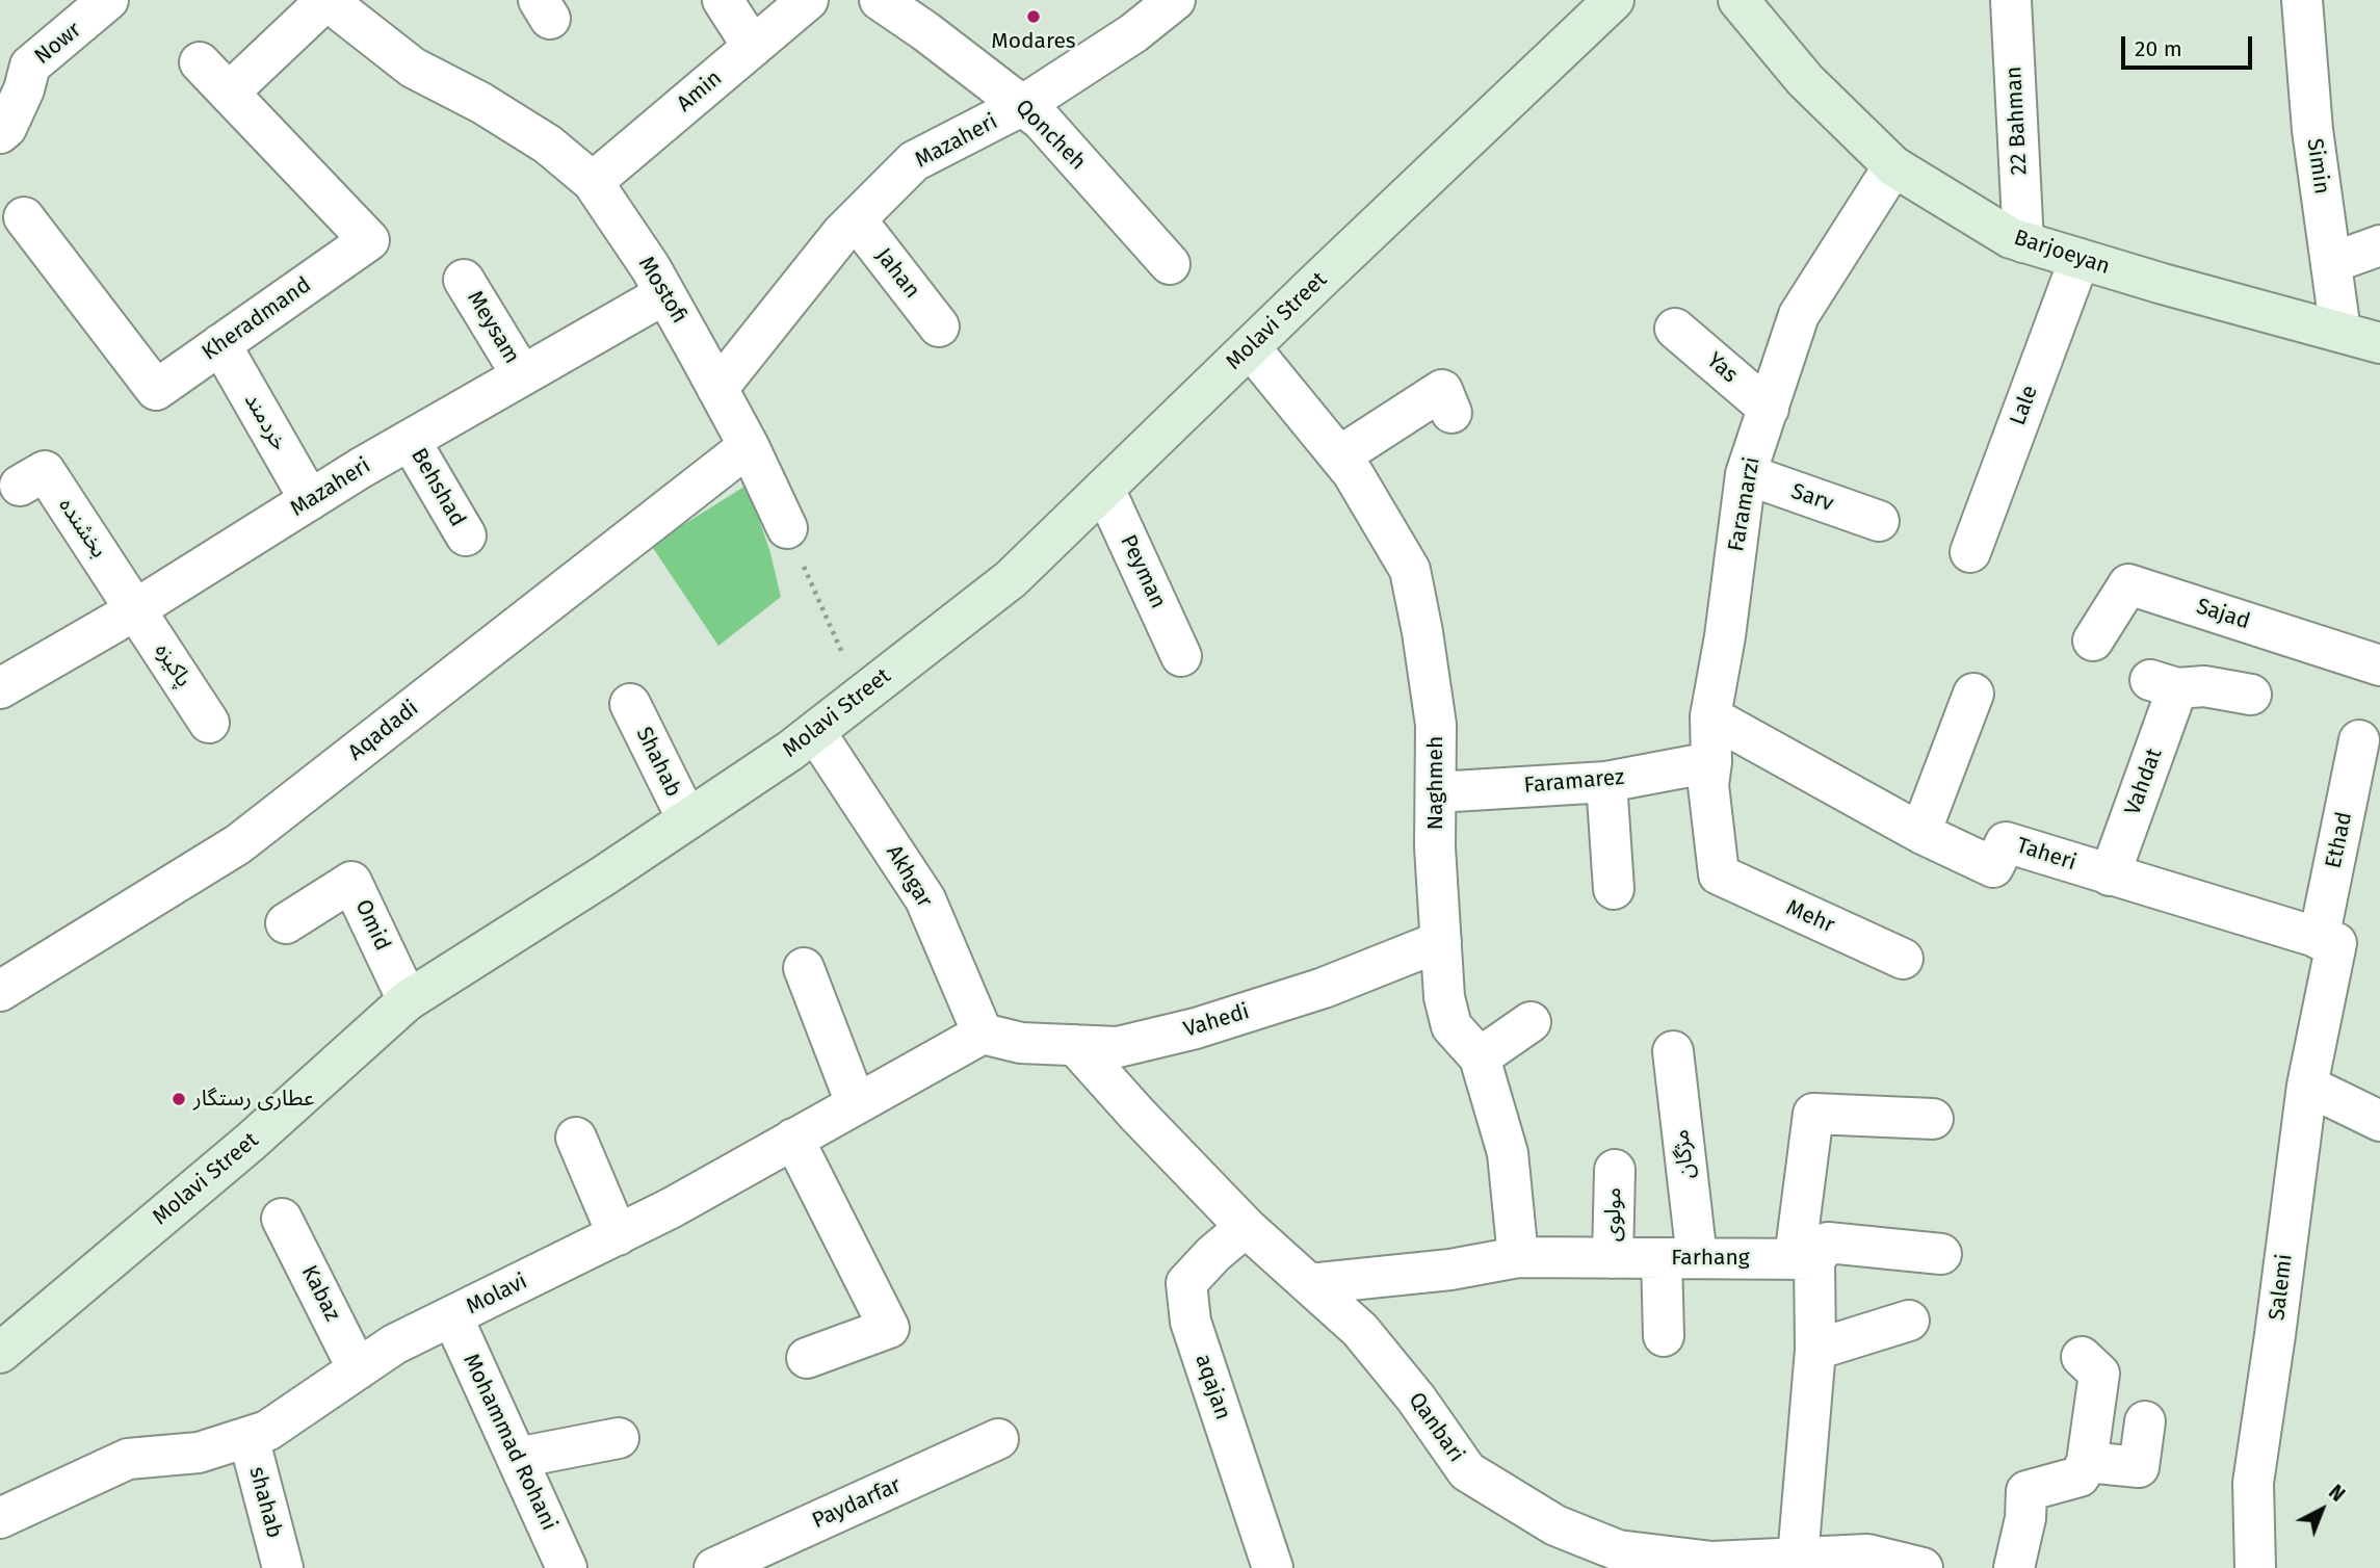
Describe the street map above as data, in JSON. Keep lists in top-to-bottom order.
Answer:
{
  "streets": {
    "main road": ["Barjoeyan", "Molavi Street"],
    "street": [
      "Nowr",
      "Amin",
      "22 Bahman",
      "Qoncheh",
      "Mazaheri",
      "Simin",
      "Jahan",
      "Mostofi",
      "Kheradmand",
      "Meysam",
      "Yas",
      "Lale",
      "خردمند",
      "Behshad",
      "Sarv",
      "Faramarzi",
      "بخشنده",
      "Peyman",
      "Sajad",
      "پاکیزه",
      "Aqadadi",
      "Shahab",
      "Faramarez",
      "Vahdat",
      "Naghmeh",
      "Ethad",
      "Taheri",
      "Akhgar",
      "Mehr",
      "Omid",
      "Vahedi",
      "مژگان",
      "مولوی",
      "Farhang",
      "Salemi",
      "Kabaz",
      "Molavi",
      "aqajan",
      "Qanbari",
      "Mohammad Rohani",
      "shahab",
      "Paydarfar"
    ]
  },
  "crossings": [
    ["Amin", "Mostofi"],
    ["22 Bahman", "Barjoeyan"],
    ["Qoncheh", "Mazaheri"],
    ["Mazaheri", "Jahan"],
    ["Mazaheri", "Mostofi"],
    ["Mazaheri", "Meysam"],
    ["Mazaheri", "خردمند"],
    ["Mazaheri", "Behshad"],
    ["Mazaheri", "بخشنده"],
    ["Mazaheri", "پاکیزه"],
    ["Simin", "Barjoeyan"],
    ["Barjoeyan", "Lale"],
    ["Barjoeyan", "Faramarzi"],
    ["Mostofi", "Aqadadi"],
    ["Kheradmand", "خردمند"],
    ["Molavi Street", "Peyman"],
    ["Molavi Street", "Shahab"],
    ["Molavi Street", "Naghmeh"],
    ["Molavi Street", "Akhgar"],
    ["Molavi Street", "Omid"],
    ["Yas", "Faramarzi"],
    ["Sarv", "Faramarzi"],
    ["Faramarzi", "Faramarez"],
    ["Faramarzi", "Taheri"],
    ["Faramarzi", "Mehr"],
    ["بخشنده", "پاکیزه"],
    ["Faramarez", "Naghmeh"],
    ["Vahdat", "Taheri"],
    ["Naghmeh", "Vahedi"],
    ["Naghmeh", "Farhang"],
    ["Ethad", "Taheri"],
    ["Ethad", "Salemi"],
    ["Akhgar", "Vahedi"],
    ["Akhgar", "Molavi"],
    ["Vahedi", "Molavi"],
    ["Vahedi", "Qanbari"],
    ["مژگان", "Farhang"],
    ["مولوی", "Farhang"],
    ["Farhang", "Qanbari"],
    ["Kabaz", "Molavi"],
    ["Molavi", "Mohammad Rohani"],
    ["Molavi", "shahab"],
    ["aqajan", "Qanbari"]
  ],
  "places": ["Modares", "عطاری رستگار"],
  "scale_bar": "20 m",
  "north": "top right"
}
